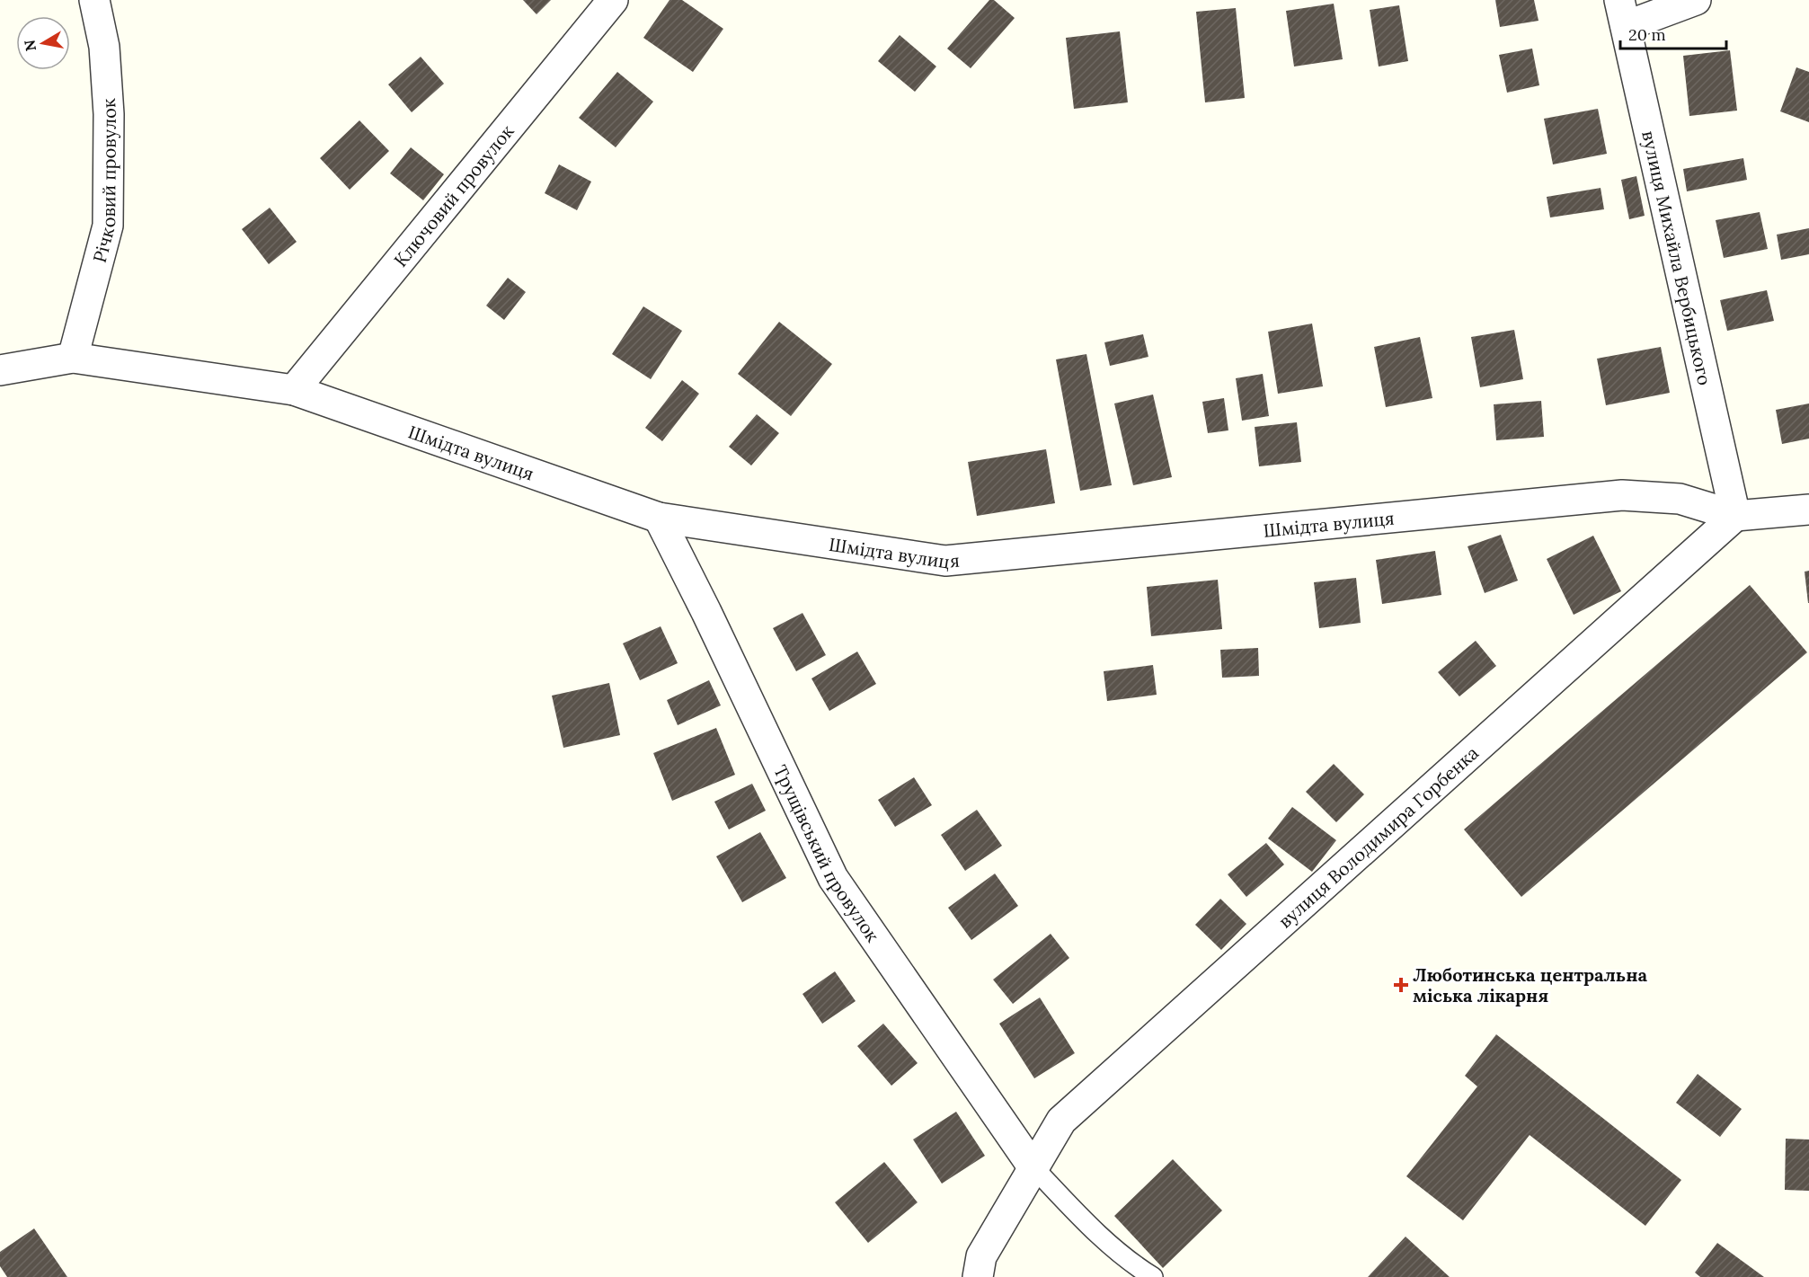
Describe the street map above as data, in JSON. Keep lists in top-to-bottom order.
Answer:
{
  "streets": {
    "street": [
      "Річковий провулок",
      "Ключовий провулок",
      "вулиця Михайла Вербицького",
      "Шмідта вулиця",
      "вулиця Володимира Горбенка",
      "Трущівський провулок"
    ]
  },
  "crossings": [
    ["Річковий провулок", "Шмідта вулиця"],
    ["Ключовий провулок", "Шмідта вулиця"],
    ["вулиця Михайла Вербицького", "Шмідта вулиця"],
    ["вулиця Михайла Вербицького", "вулиця Володимира Горбенка"],
    ["Шмідта вулиця", "вулиця Володимира Горбенка"],
    ["Шмідта вулиця", "Трущівський провулок"],
    ["вулиця Володимира Горбенка", "Трущівський провулок"]
  ],
  "places": {
    "health": ["Люботинська центральна міська лікарня"]
  },
  "scale_bar": "20 m",
  "north": "left"
}
